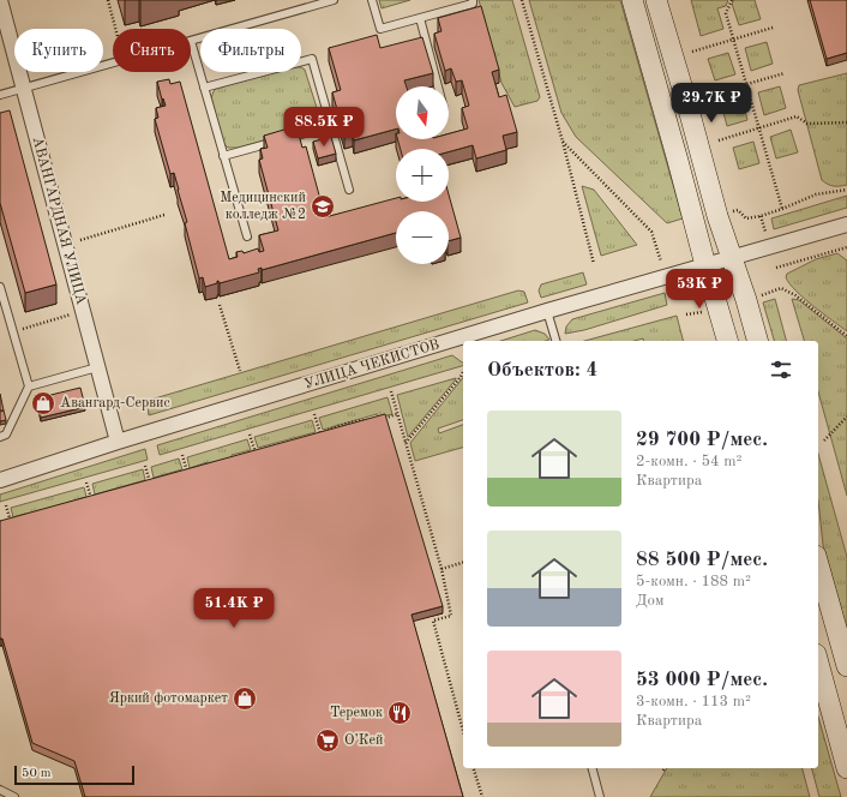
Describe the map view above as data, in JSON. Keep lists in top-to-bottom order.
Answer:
{
  "streets": {
    "street": ["АВАНГАРДНАЯ УЛИЦА", "УЛИЦА ЧЕКИСТОВ"]
  },
  "crossings": [
    ["АВАНГАРДНАЯ УЛИЦА", "УЛИЦА ЧЕКИСТОВ"]
  ],
  "places": {
    "school or university": ["Медицинский колледж №2"],
    "shop": ["Авангард-Сервис", "Яркий фотомаркет"],
    "restaurant": ["Теремок"],
    "supermarket": ["О’Кей"]
  },
  "scale_bar": "50 m",
  "north": "bottom",
  "page": {
    "chip": ["Купить", "Снять", "Фильтры"],
    "price": [
      "29.7K ₽",
      "88.5K ₽",
      "53K ₽",
      "51.4K ₽"
    ],
    "map_buttons": ["+", "−"],
    "heading": "Объектов: 4",
    "list": [
      {
        "name": "29 700 ₽/мес.",
        "note": "2-комн. · 54 m² · Квартира"
      },
      {
        "name": "88 500 ₽/мес.",
        "note": "5-комн. · 188 m² · Дом"
      },
      {
        "name": "53 000 ₽/мес.",
        "note": "3-комн. · 113 m² · Квартира"
      }
    ],
    "scale": "50 m"
  }
}
